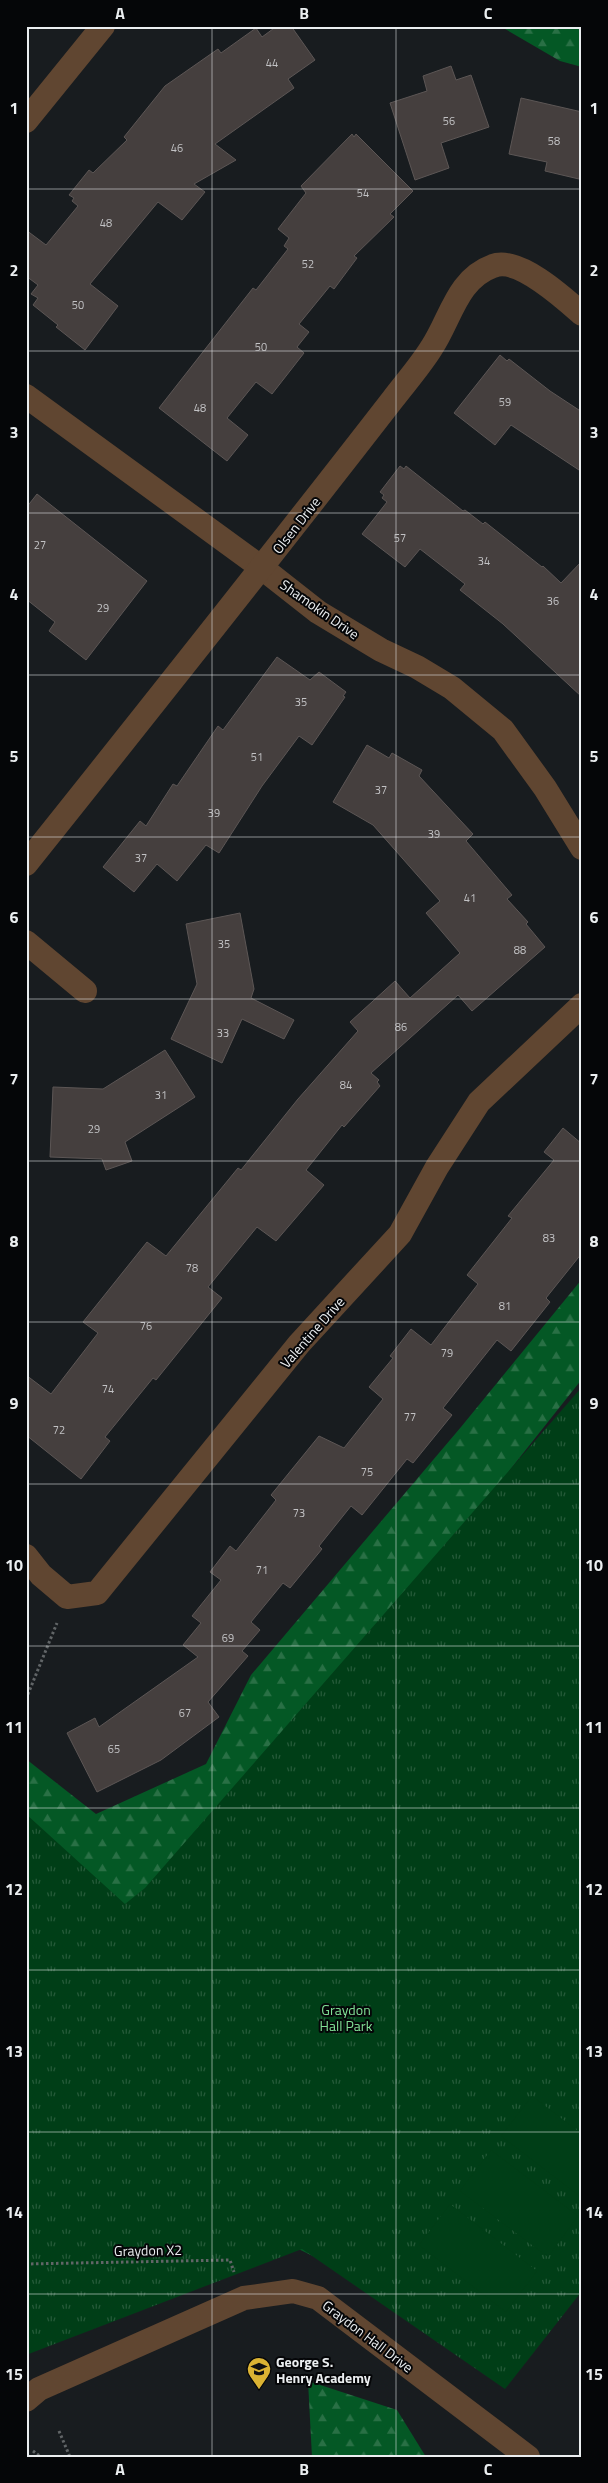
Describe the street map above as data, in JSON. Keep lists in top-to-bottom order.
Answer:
{
  "streets": {
    "street": [
      "Olsen Drive",
      "Shamokin Drive",
      "Valentine Drive",
      "Graydon Hall Drive"
    ],
    "path": ["Graydon X2"]
  },
  "crossings": [
    ["Olsen Drive", "Shamokin Drive"],
    ["Graydon X2", "Graydon Hall Drive"]
  ],
  "parks": ["Graydon Hall Park"],
  "places": {
    "school or university": ["George S. Henry Academy"]
  },
  "house_numbers": [
    "44",
    "56",
    "58",
    "46",
    "54",
    "48",
    "52",
    "50",
    "50",
    "59",
    "48",
    "57",
    "27",
    "34",
    "36",
    "29",
    "35",
    "51",
    "37",
    "39",
    "39",
    "37",
    "41",
    "35",
    "88",
    "86",
    "33",
    "84",
    "31",
    "29",
    "83",
    "78",
    "81",
    "76",
    "79",
    "74",
    "77",
    "72",
    "75",
    "73",
    "71",
    "69",
    "67",
    "65"
  ],
  "grid": {
    "columns": ["A", "B", "C"],
    "rows": [
      "1",
      "2",
      "3",
      "4",
      "5",
      "6",
      "7",
      "8",
      "9",
      "10",
      "11",
      "12",
      "13",
      "14",
      "15"
    ]
  }
}
